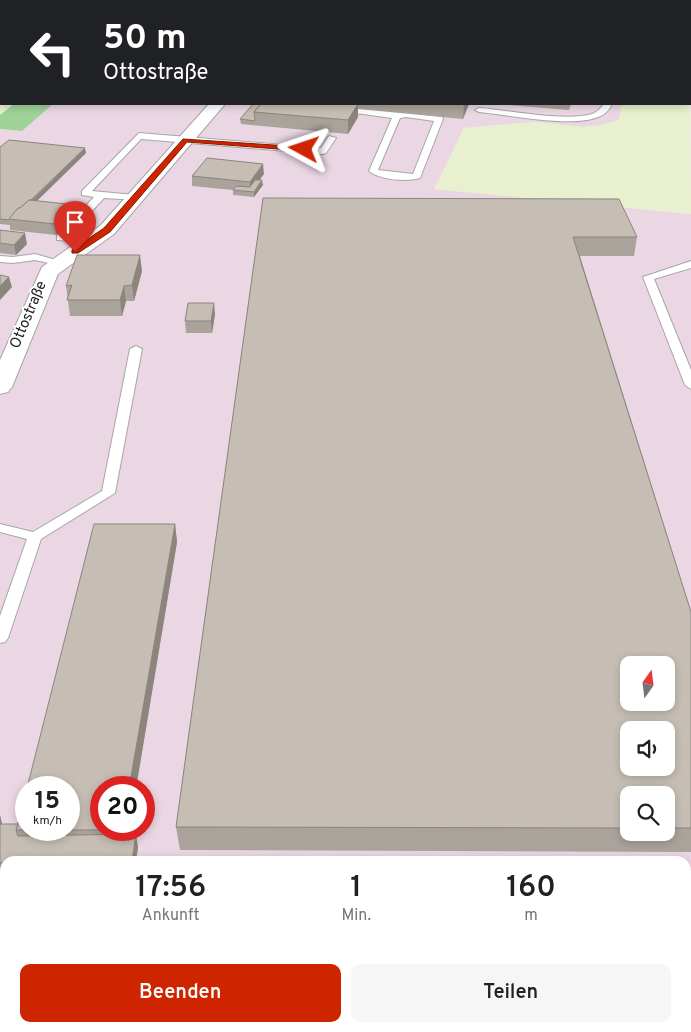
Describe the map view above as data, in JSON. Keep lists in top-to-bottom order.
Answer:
{
  "streets": {
    "street": ["Ottostraße"]
  },
  "north": "top",
  "page": {
    "turn": ["50 m", "Ottostraße"],
    "speed": "15 km/h",
    "limit": "20",
    "eta": [
      "17:56",
      "Ankunft",
      "1",
      "Min.",
      "160",
      "m"
    ],
    "buttons": ["Beenden", "Teilen"]
  }
}
